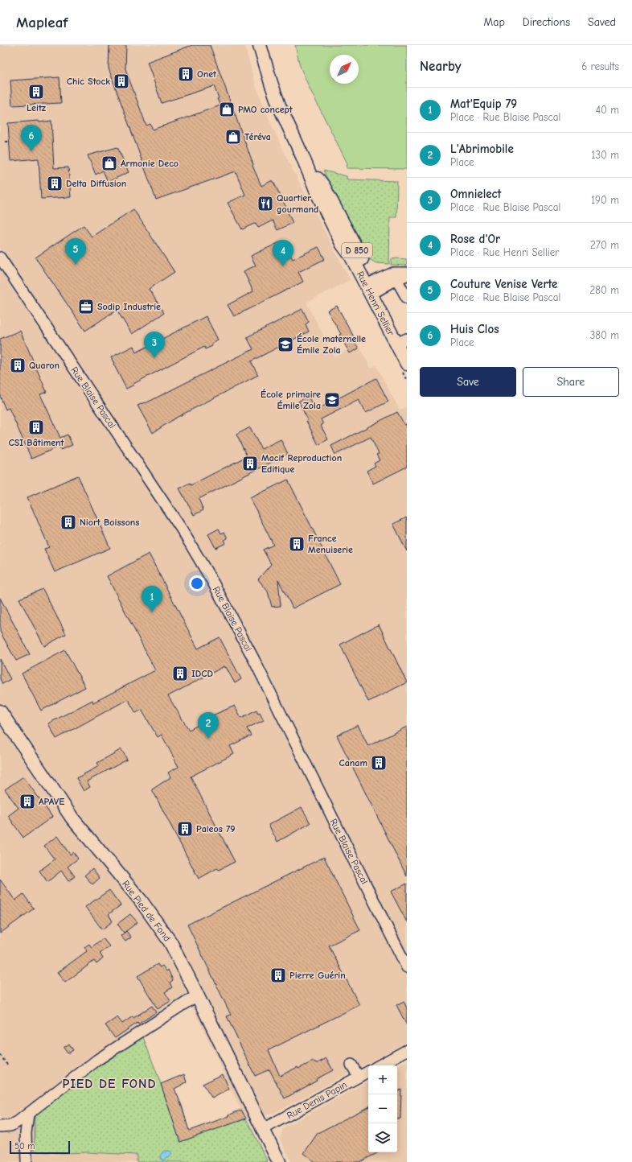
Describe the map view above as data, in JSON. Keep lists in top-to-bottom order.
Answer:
{
  "streets": {
    "main road": ["D 850", "Rue Henri Sellier", "Rue Pied de Fond"],
    "street": ["Rue Blaise Pascal", "Rue Denis Papin"]
  },
  "crossings": [
    ["Rue Pied de Fond", "Rue Denis Papin"]
  ],
  "districts": ["PIED DE FOND"],
  "places": {
    "building": [
      "Onet",
      "Chic Stock",
      "Leitz",
      "Delta Diffusion",
      "Quaron",
      "CSI Bâtiment",
      "Macif Reproduction Editique",
      "Niort Boissons",
      "France Menuiserie",
      "IDCD",
      "Canam",
      "APAVE",
      "Paleos 79",
      "Pierre Guérin"
    ],
    "shop": ["PMO concept", "Téréva", "Armonie Deco"],
    "restaurant": ["Quartier gourmand"],
    "office": ["Sodip Industrie"],
    "school or university": ["École maternelle Émile Zola", "École primaire Émile Zola"]
  },
  "scale_bar": "50 m",
  "north": "top right",
  "page": {
    "header": "Mapleaf",
    "nav": ["Map", "Directions", "Saved"],
    "heading": ["Nearby", "6 results"],
    "list": [
      {
        "mark": "1",
        "name": "Mat'Equip 79",
        "note": "Place · Rue Blaise Pascal",
        "value": "40 m"
      },
      {
        "mark": "2",
        "name": "L'Abrimobile",
        "note": "Place",
        "value": "130 m"
      },
      {
        "mark": "3",
        "name": "Omnielect",
        "note": "Place · Rue Blaise Pascal",
        "value": "190 m"
      },
      {
        "mark": "4",
        "name": "Rose d'Or",
        "note": "Place · Rue Henri Sellier",
        "value": "270 m"
      },
      {
        "mark": "5",
        "name": "Couture Venise Verte",
        "note": "Place · Rue Blaise Pascal",
        "value": "280 m"
      },
      {
        "mark": "6",
        "name": "Huis Clos",
        "note": "Place",
        "value": "380 m"
      }
    ],
    "pins": [
      "6",
      "5",
      "4",
      "3",
      "1",
      "2"
    ],
    "buttons": ["Save", "Share"],
    "map_buttons": ["+", "−"],
    "scale": "50 m"
  }
}
